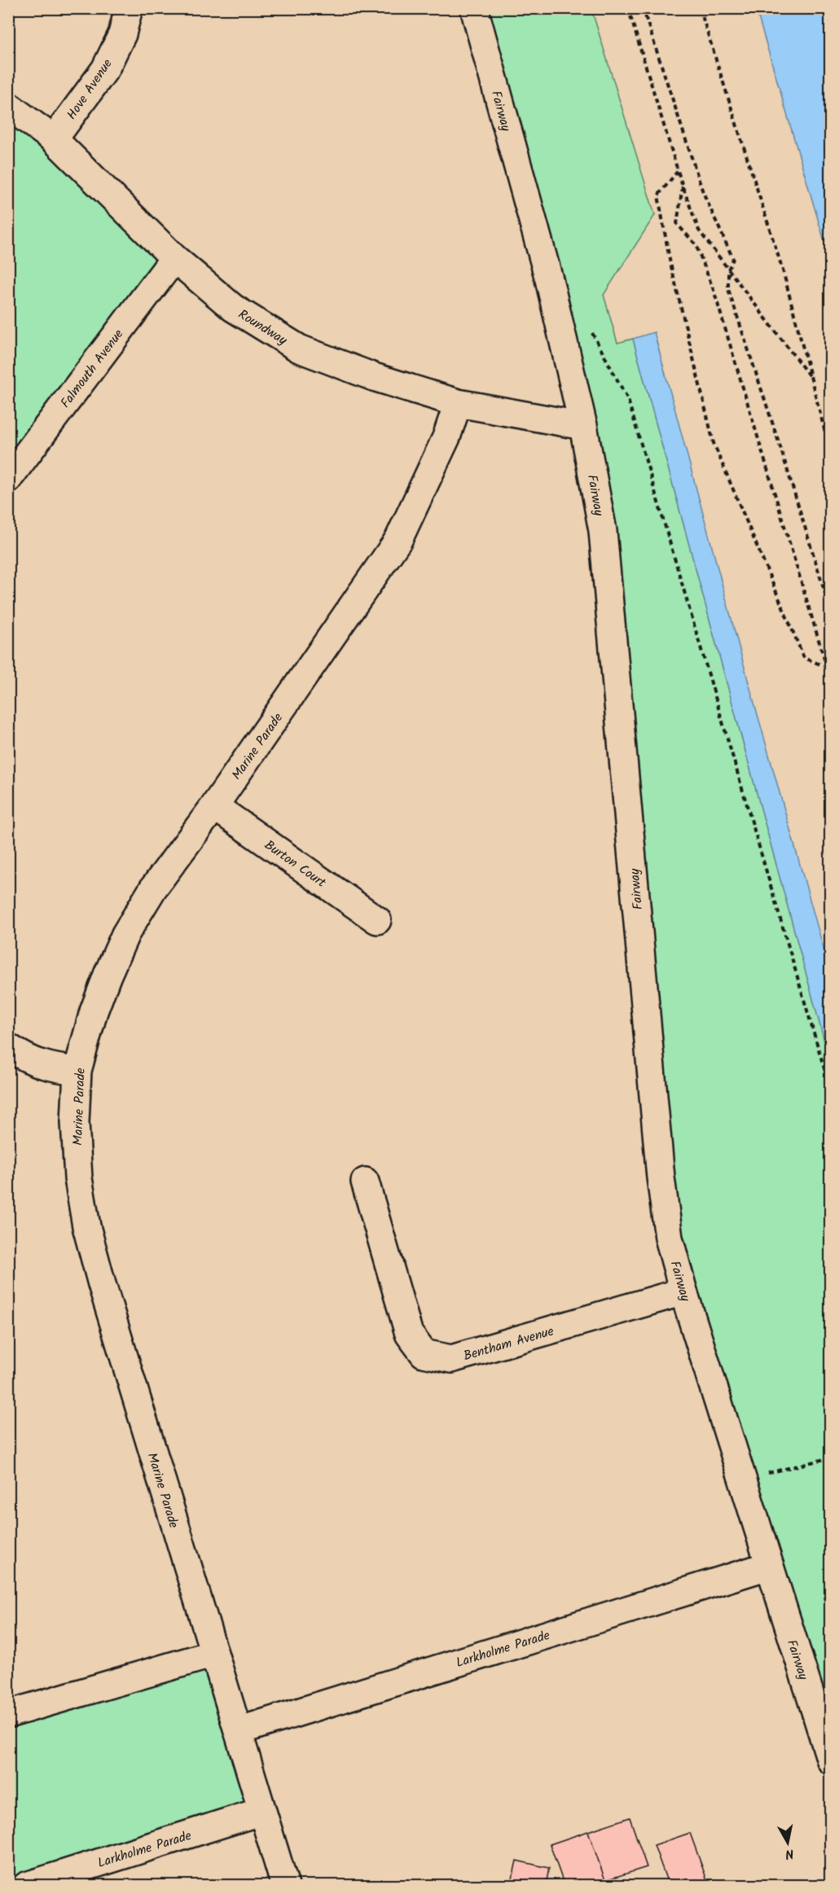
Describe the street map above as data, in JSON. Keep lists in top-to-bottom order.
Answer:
{
  "streets": {
    "street": [
      "Hove Avenue",
      "Fairway",
      "Roundway",
      "Falmouth Avenue",
      "Marine Parade",
      "Burton Court",
      "Bentham Avenue",
      "Larkholme Parade"
    ]
  },
  "crossings": [
    ["Hove Avenue", "Roundway"],
    ["Fairway", "Roundway"],
    ["Fairway", "Bentham Avenue"],
    ["Fairway", "Larkholme Parade"],
    ["Roundway", "Falmouth Avenue"],
    ["Roundway", "Marine Parade"],
    ["Marine Parade", "Burton Court"],
    ["Marine Parade", "Larkholme Parade"]
  ],
  "north": "bottom"
}
